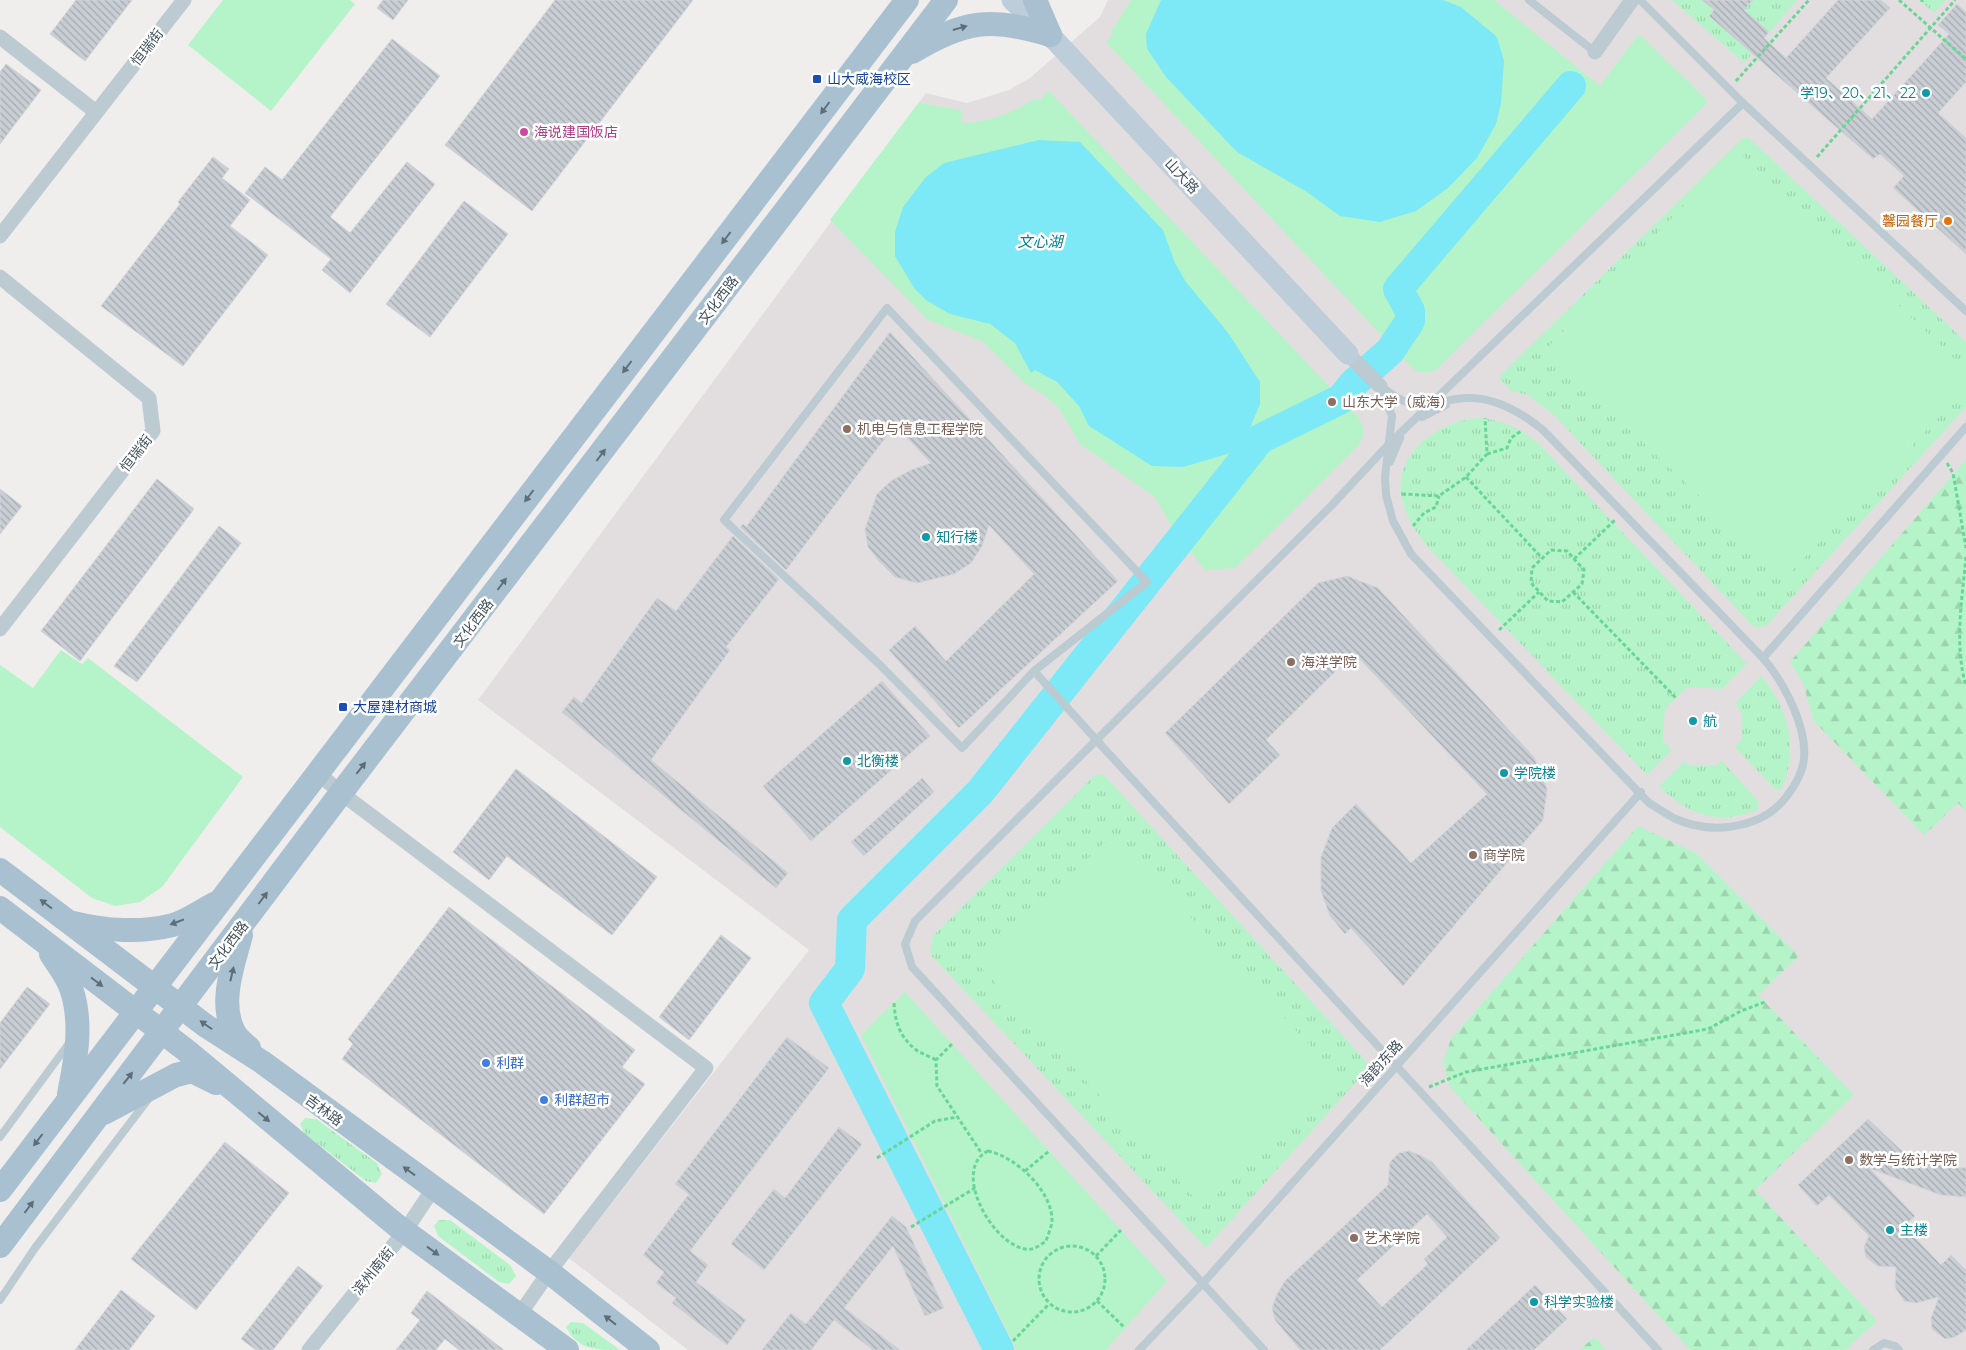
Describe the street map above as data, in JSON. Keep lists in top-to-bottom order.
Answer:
{
  "streets": {
    "main road": ["山大路", "文化西路", "吉林路"],
    "street": ["恒瑞街", "滨州南街"],
    "lane": ["海韵东路"]
  },
  "crossings": [
    ["文化西路", "吉林路"],
    ["吉林路", "滨州南街"]
  ],
  "water": ["文心湖"],
  "places": {
    "transit": ["山大威海校区", "大屋建材商城"],
    "other": [
      "学19、20、21、22",
      "海说建国饭店",
      "馨园餐厅",
      "山东大学（威海）",
      "机电与信息工程学院",
      "知行楼",
      "海洋学院",
      "航",
      "北衡楼",
      "学院楼",
      "商学院",
      "利群",
      "利群超市",
      "数学与统计学院",
      "主楼",
      "艺术学院",
      "科学实验楼"
    ]
  }
}
